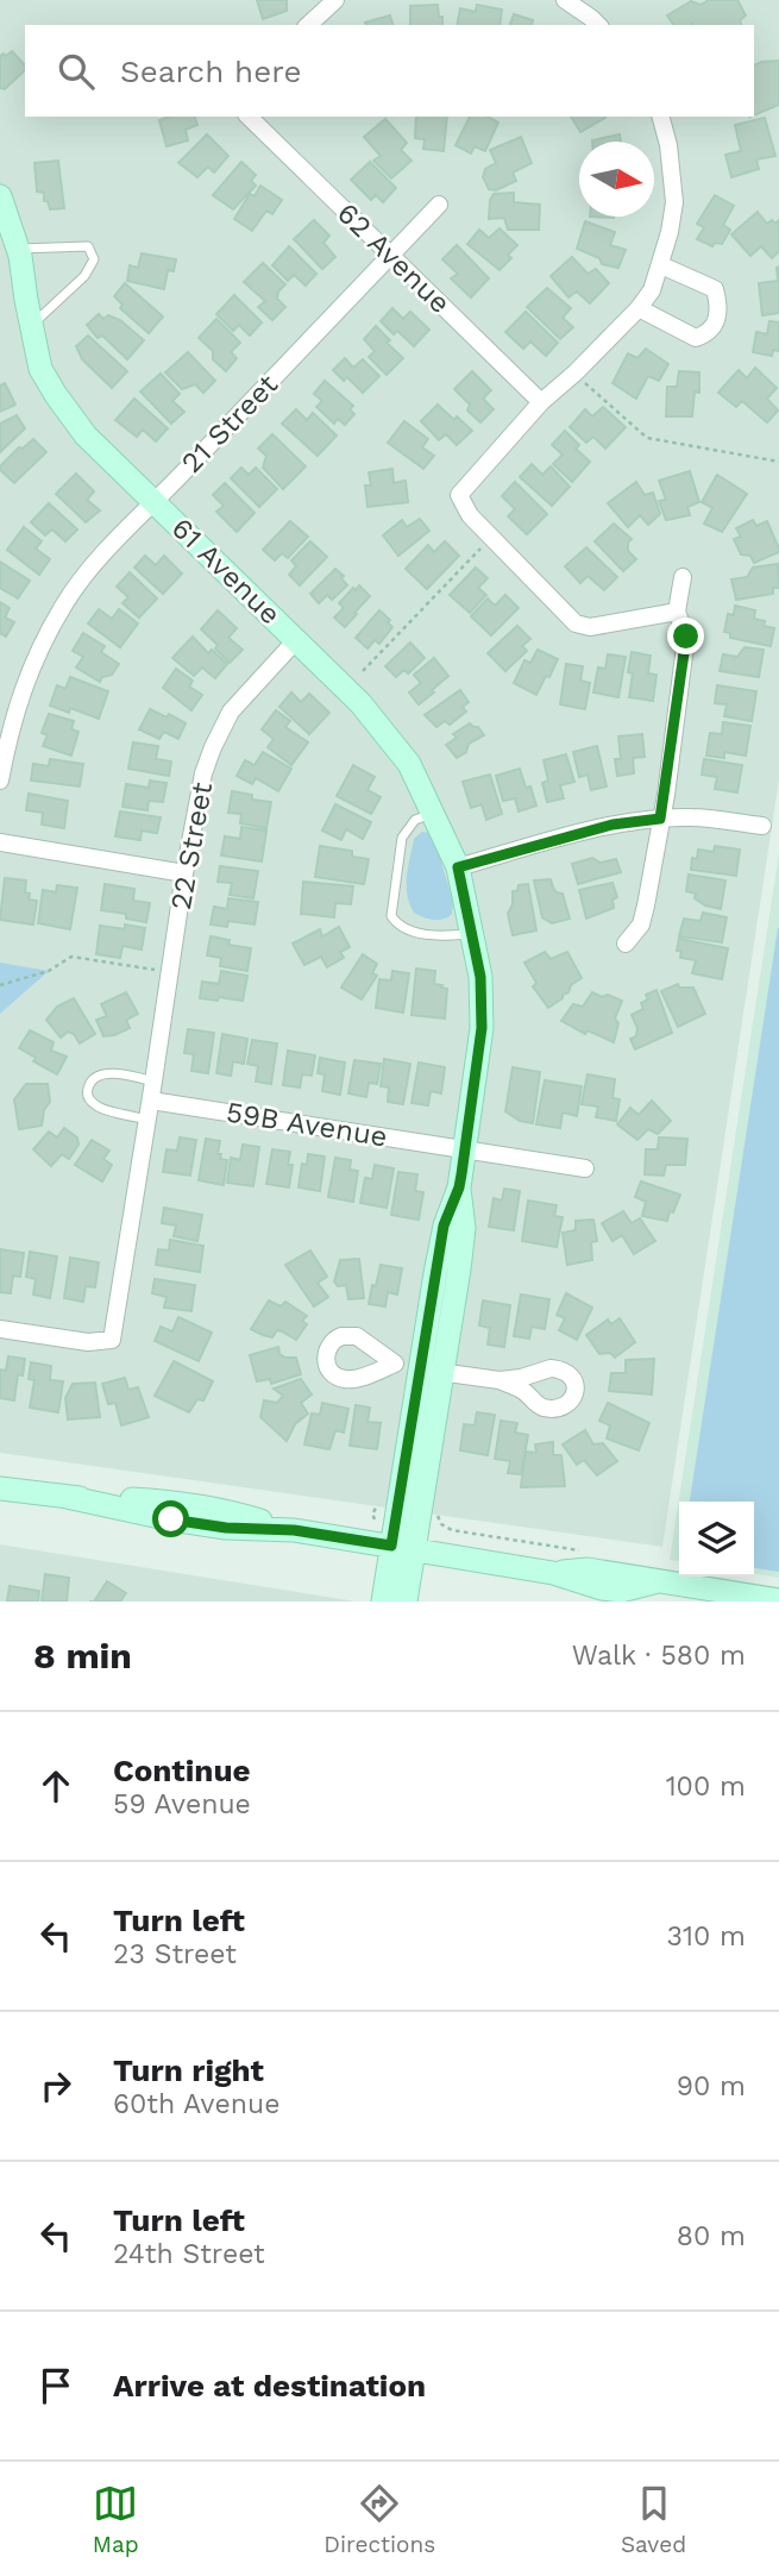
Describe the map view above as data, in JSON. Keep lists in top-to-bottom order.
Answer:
{
  "streets": {
    "street": [
      "62 Avenue",
      "21 Street",
      "61 Avenue",
      "22 Street",
      "59B Avenue"
    ]
  },
  "crossings": [
    ["62 Avenue", "21 Street"],
    ["21 Street", "61 Avenue"],
    ["61 Avenue", "22 Street"],
    ["61 Avenue", "59B Avenue"],
    ["22 Street", "59B Avenue"]
  ],
  "north": "right",
  "page": {
    "search": "Search here",
    "heading": ["8 min", "Walk · 580 m"],
    "list": [
      ["Continue", "59 Avenue", "100 m"],
      ["Turn left", "23 Street", "310 m"],
      ["Turn right", "60th Avenue", "90 m"],
      ["Turn left", "24th Street", "80 m"],
      "Arrive at destination"
    ],
    "nav": ["Map", "Directions", "Saved"]
  }
}
